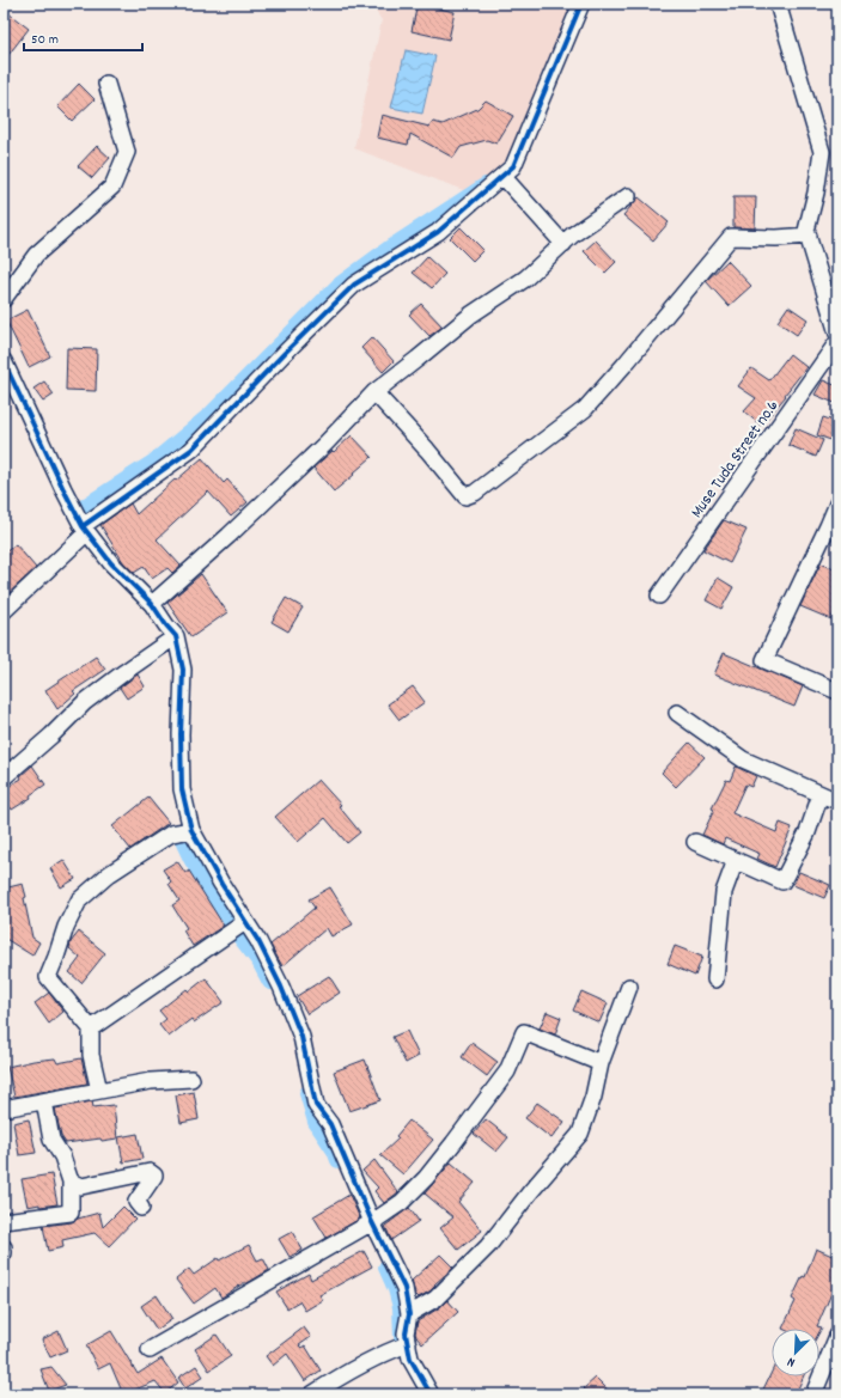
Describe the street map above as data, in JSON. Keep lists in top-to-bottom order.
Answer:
{
  "streets": {
    "street": ["Muse Tuda Street no.6"]
  },
  "scale_bar": "50 m",
  "north": "bottom left"
}
